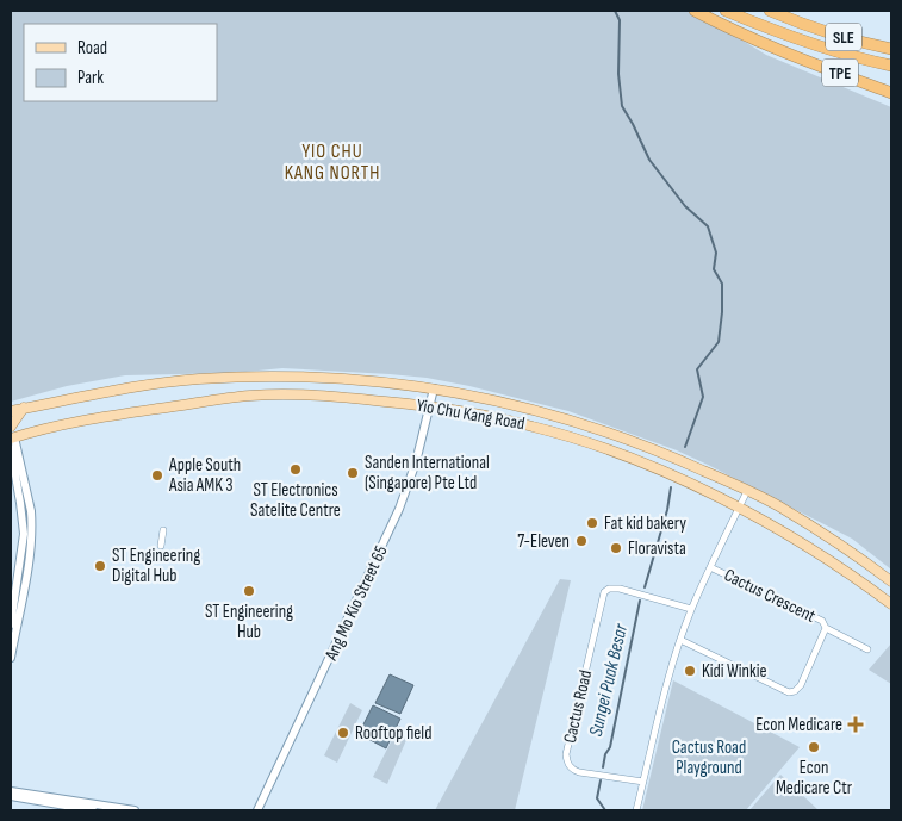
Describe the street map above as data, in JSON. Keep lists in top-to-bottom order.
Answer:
{
  "streets": {
    "highway": ["SLE", "TPE"],
    "main road": ["Yio Chu Kang Road"],
    "street": ["Cactus Crescent", "Ang Mo Kio Street 65", "Cactus Road"]
  },
  "crossings": [
    ["Yio Chu Kang Road", "Ang Mo Kio Street 65"]
  ],
  "districts": ["YIO CHU KANG NORTH"],
  "water": ["Sungei Puak Besar"],
  "parks": ["Cactus Road Playground"],
  "places": {
    "other": [
      "ST Electronics Satelite Centre",
      "Sanden International (Singapore) Pte Ltd",
      "Apple South Asia AMK 3",
      "Fat kid bakery",
      "7-Eleven",
      "Floravista",
      "ST Engineering Digital Hub",
      "ST Engineering Hub",
      "Kidi Winkie",
      "Rooftop field",
      "Econ Medicare Ctr"
    ],
    "health": ["Econ Medicare"]
  },
  "legend": ["Road", "Park"]
}
